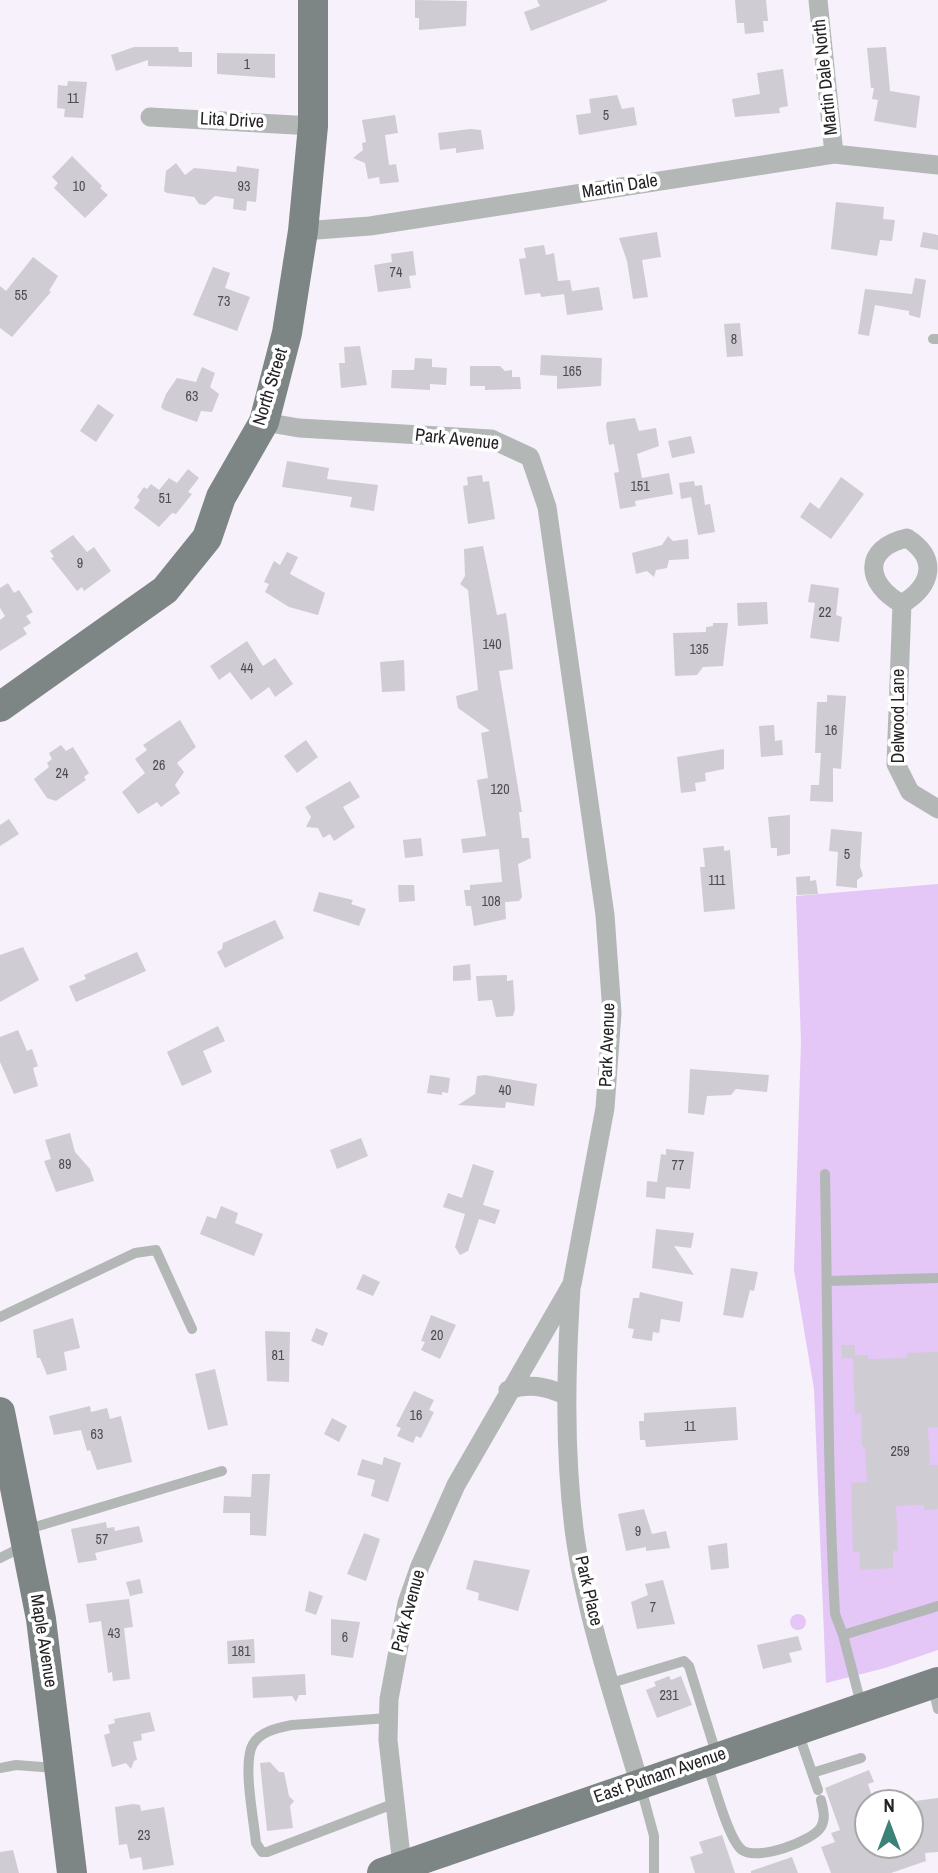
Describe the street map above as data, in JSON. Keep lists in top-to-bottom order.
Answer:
{
  "streets": {
    "main road": ["North Street", "Maple Avenue", "East Putnam Avenue"],
    "street": [
      "Martin Dale North",
      "Lita Drive",
      "Martin Dale",
      "Park Avenue",
      "Delwood Lane",
      "Park Place"
    ]
  },
  "crossings": [
    ["Martin Dale North", "Martin Dale"],
    ["Lita Drive", "North Street"],
    ["Martin Dale", "North Street"],
    ["North Street", "Park Avenue"],
    ["Park Avenue", "Park Place"],
    ["Park Avenue", "East Putnam Avenue"],
    ["Park Place", "East Putnam Avenue"]
  ],
  "house_numbers": [
    "1",
    "11",
    "5",
    "10",
    "93",
    "74",
    "55",
    "73",
    "8",
    "165",
    "63",
    "151",
    "51",
    "9",
    "22",
    "140",
    "135",
    "44",
    "16",
    "26",
    "24",
    "120",
    "5",
    "111",
    "108",
    "40",
    "89",
    "77",
    "20",
    "81",
    "16",
    "11",
    "63",
    "259",
    "9",
    "57",
    "7",
    "43",
    "6",
    "181",
    "231",
    "23"
  ],
  "north": "top"
}
